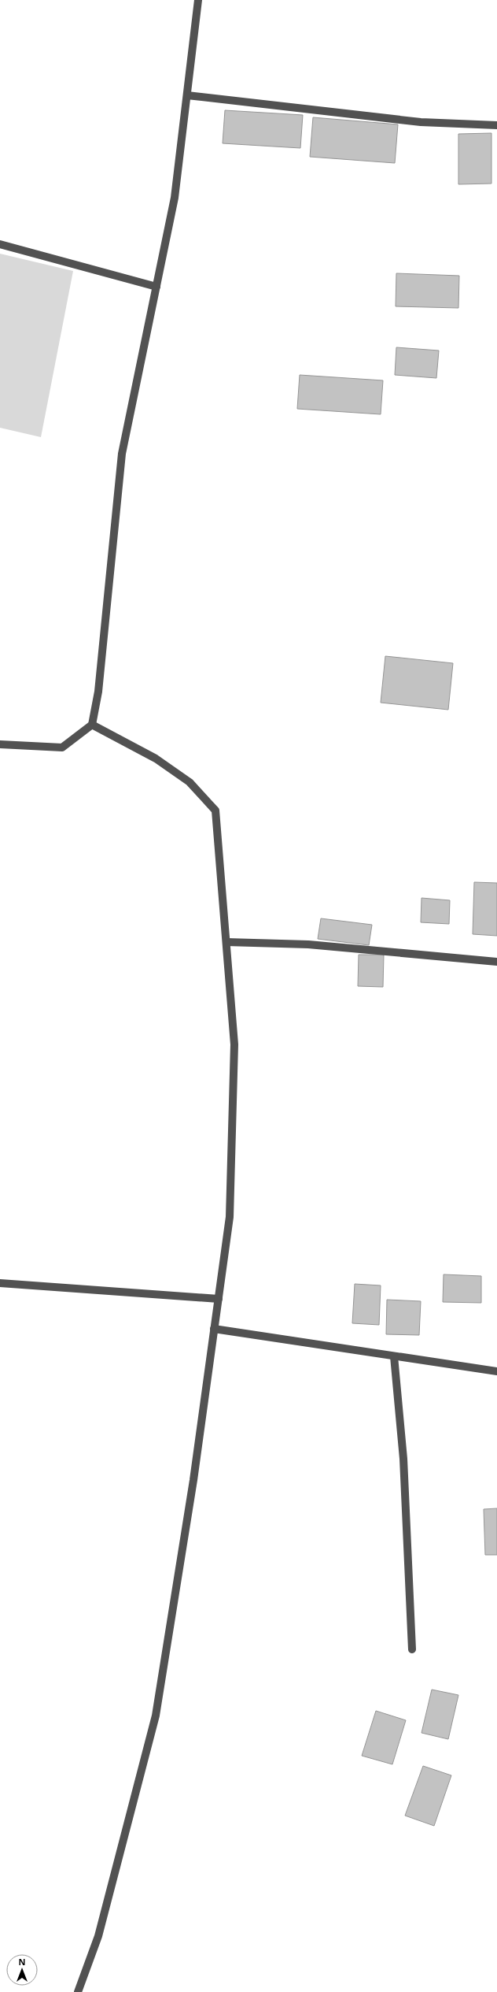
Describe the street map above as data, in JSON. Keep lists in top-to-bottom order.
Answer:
{
  "north": "top"
}
